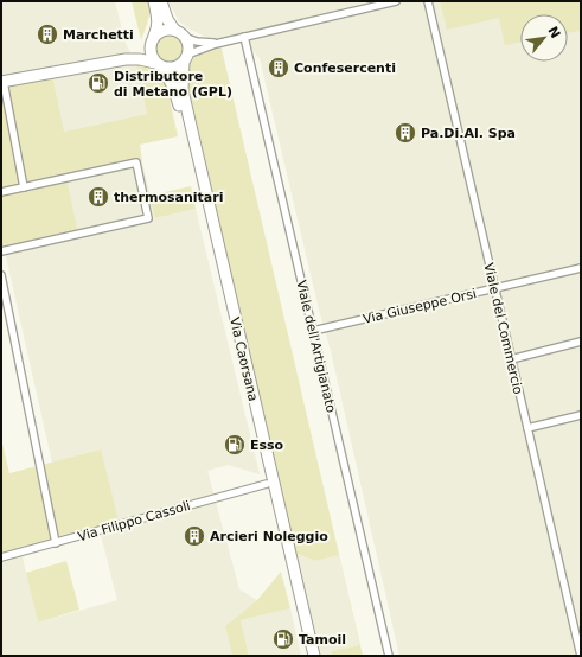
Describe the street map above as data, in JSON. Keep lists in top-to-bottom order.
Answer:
{
  "streets": {
    "main road": ["Via Caorsana"],
    "street": [
      "Via Giuseppe Orsi",
      "Viale del Commercio",
      "Viale dell'Artigianato",
      "Via Filippo Cassoli"
    ]
  },
  "crossings": [
    ["Via Giuseppe Orsi", "Viale del Commercio"],
    ["Via Giuseppe Orsi", "Viale dell'Artigianato"],
    ["Via Caorsana", "Via Filippo Cassoli"]
  ],
  "places": {
    "building": [
      "Marchetti",
      "Confesercenti",
      "Pa.Di.Al. Spa",
      "thermosanitari",
      "Arcieri Noleggio"
    ],
    "fuel station": ["Distributore di Metano (GPL)", "Esso", "Tamoil"]
  },
  "north": "top right"
}
